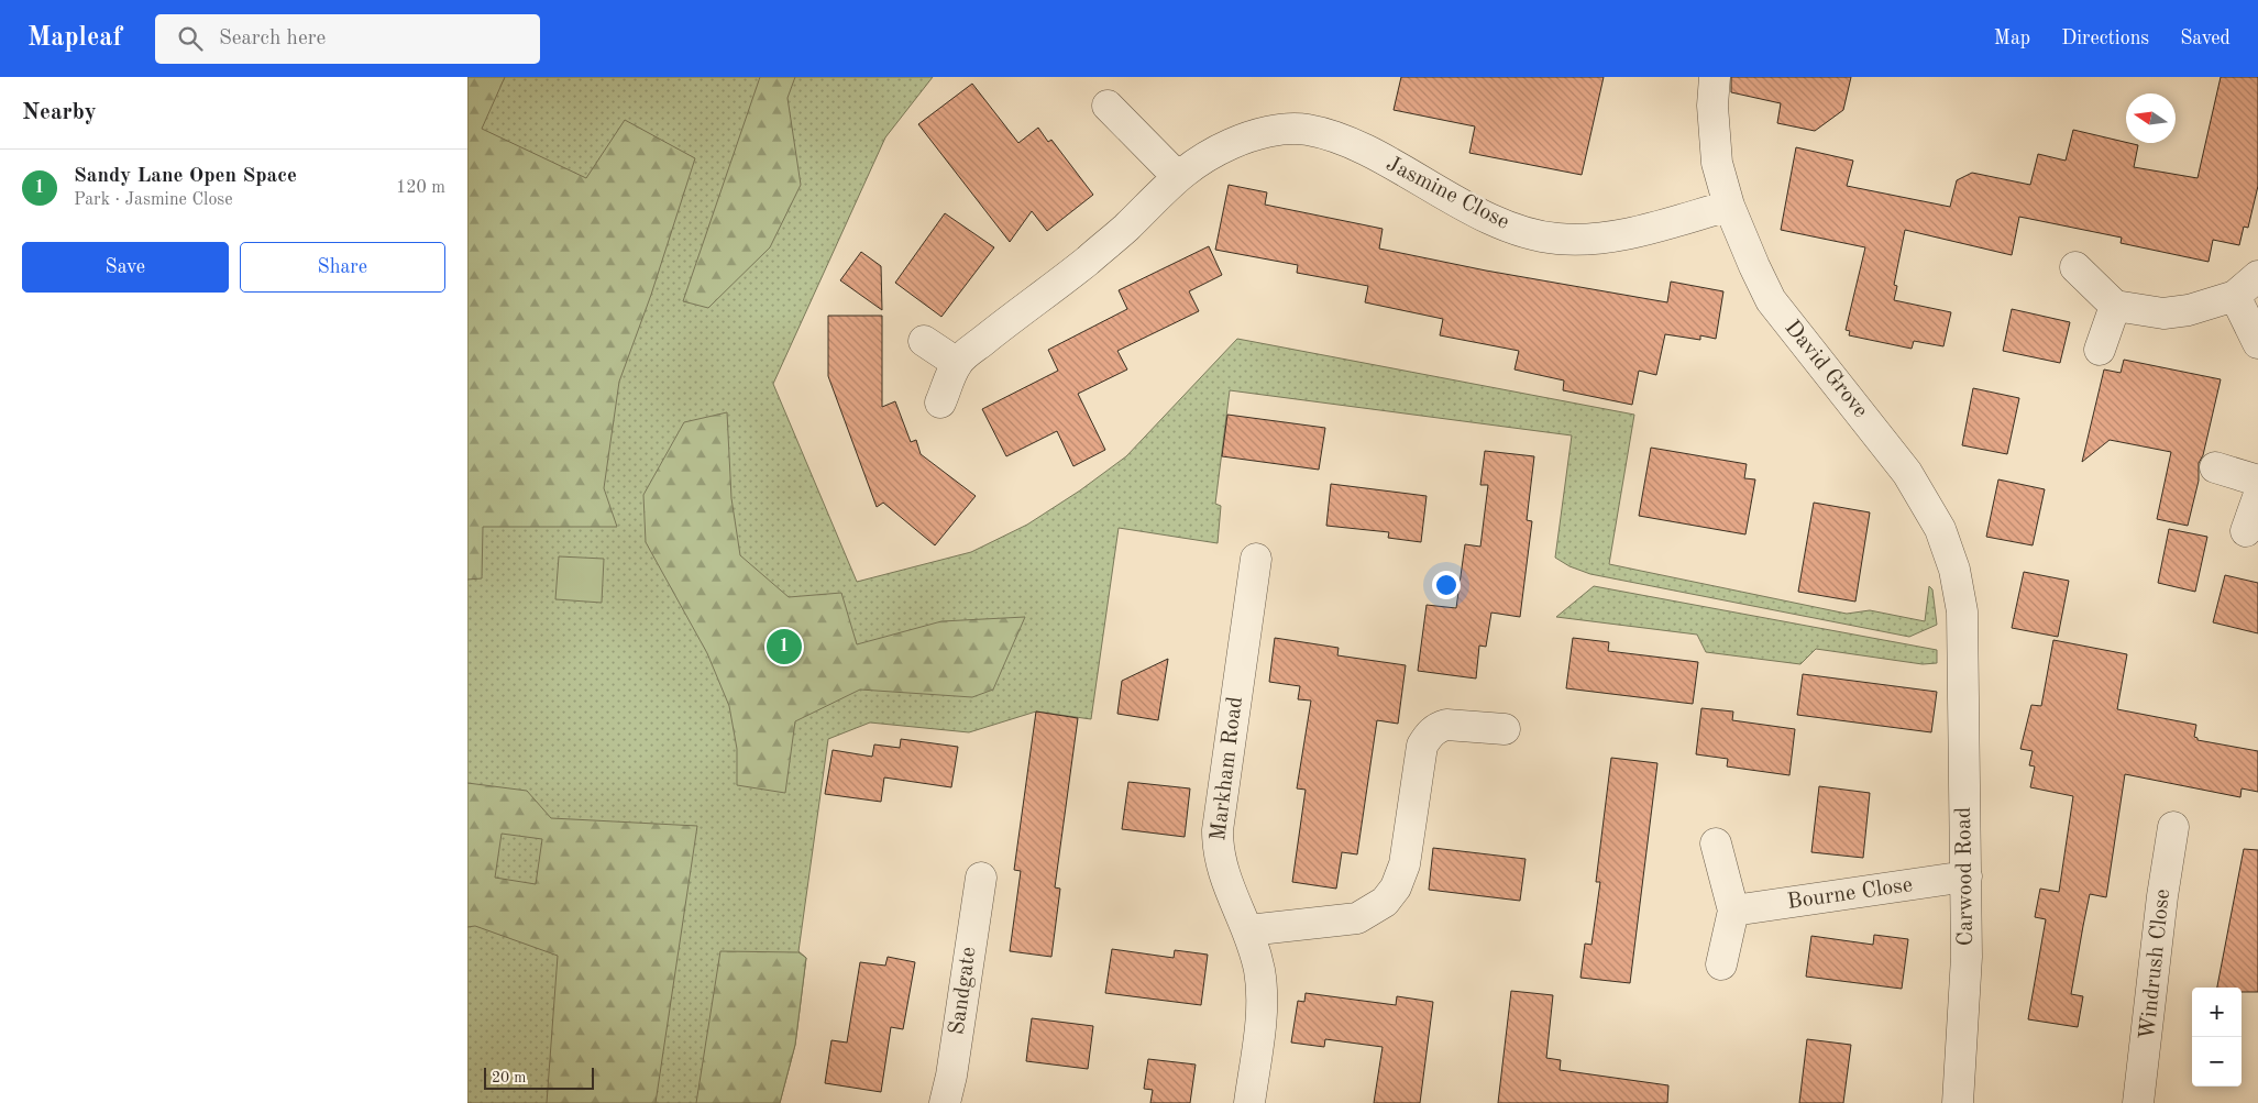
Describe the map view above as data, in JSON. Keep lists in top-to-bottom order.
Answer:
{
  "streets": {
    "street": [
      "Jasmine Close",
      "David Grove",
      "Markham Road",
      "Carwood Road",
      "Bourne Close",
      "Windrush Close",
      "Sandgate"
    ]
  },
  "crossings": [
    ["Jasmine Close", "David Grove"],
    ["David Grove", "Carwood Road"],
    ["Carwood Road", "Bourne Close"]
  ],
  "scale_bar": "20 m",
  "north": "left",
  "page": {
    "header": "Mapleaf",
    "search": "Search here",
    "nav": ["Map", "Directions", "Saved"],
    "heading": "Nearby",
    "list": [
      {
        "mark": "1",
        "name": "Sandy Lane Open Space",
        "note": "Park · Jasmine Close",
        "value": "120 m"
      }
    ],
    "buttons": ["Save", "Share"],
    "pins": "1",
    "map_buttons": ["+", "−"],
    "scale": "20 m"
  }
}
